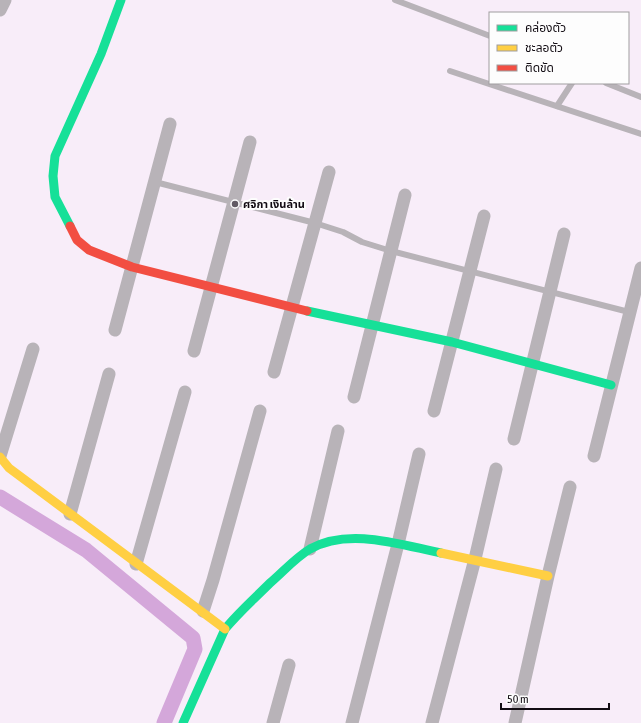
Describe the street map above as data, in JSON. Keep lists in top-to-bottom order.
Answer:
{
  "places": ["ศจิกา เงินล้าน"],
  "legend": ["คล่องตัว", "ชะลอตัว", "ติดขัด"],
  "scale_bar": "50 m"
}
